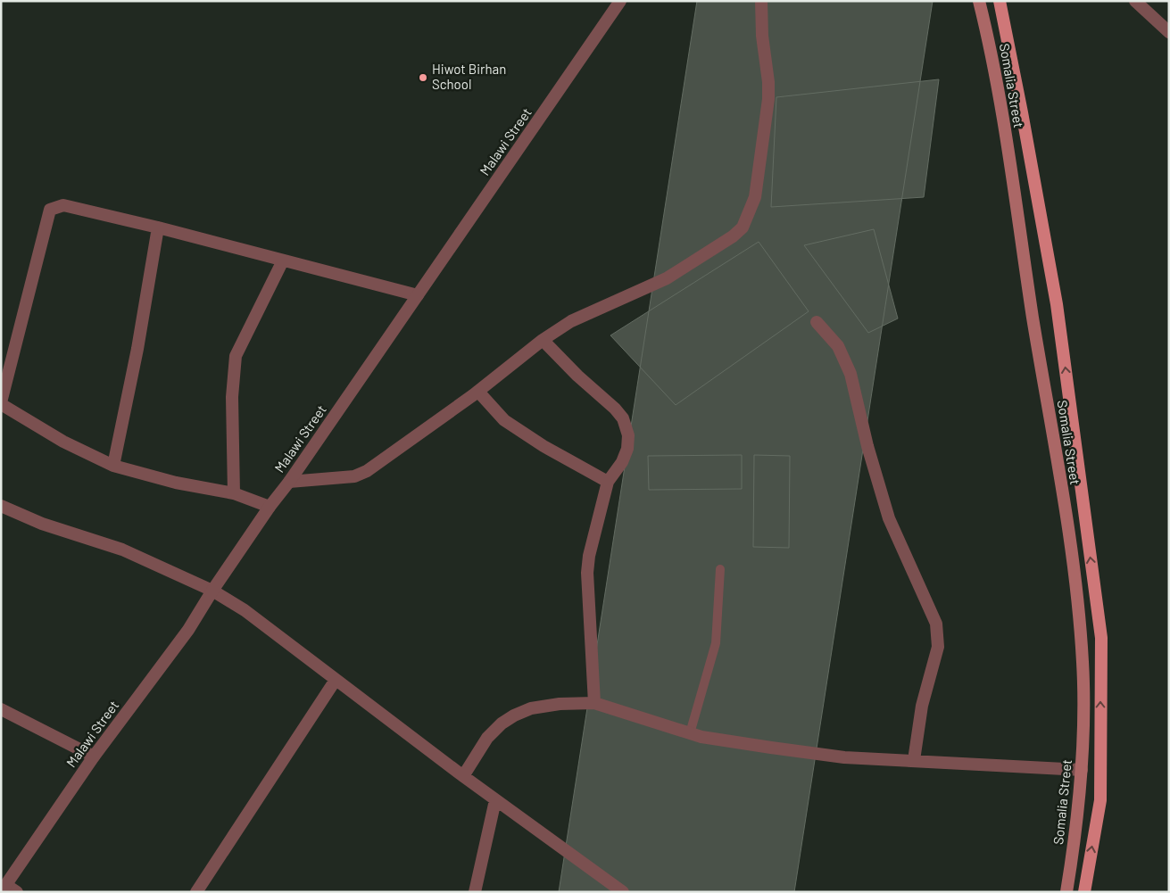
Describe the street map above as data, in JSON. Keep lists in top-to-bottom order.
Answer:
{
  "streets": {
    "main road": ["Somalia Street"],
    "street": ["Malawi Street"]
  },
  "places": ["Hiwot Birhan School"]
}
